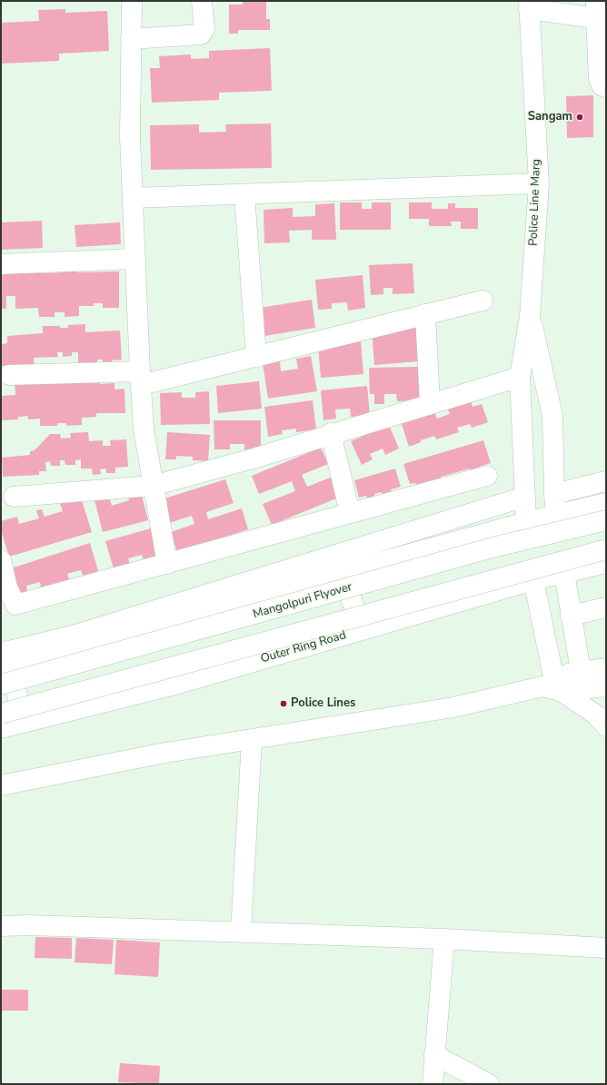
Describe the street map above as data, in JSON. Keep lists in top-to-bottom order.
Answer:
{
  "streets": {
    "main road": ["Police Line Marg", "Mangolpuri Flyover", "Outer Ring Road"]
  },
  "places": ["Sangam", "Police Lines"]
}
